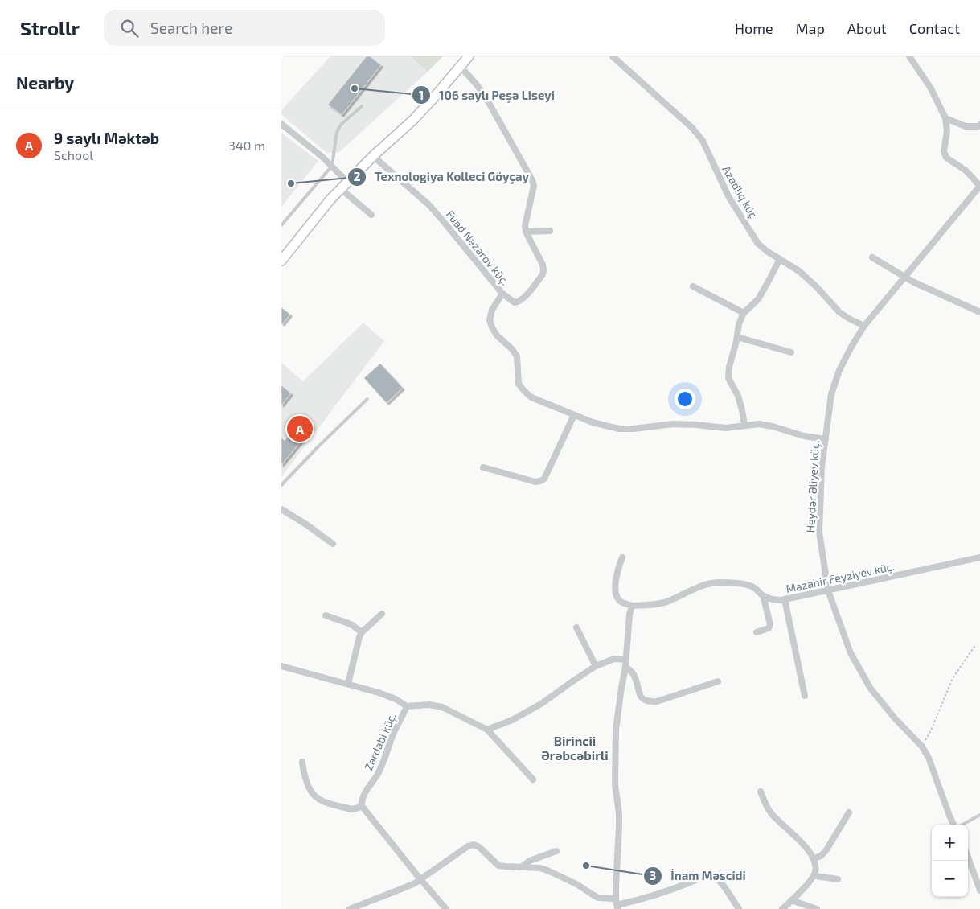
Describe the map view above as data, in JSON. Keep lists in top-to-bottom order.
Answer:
{
  "streets": {
    "street": [
      "Azadlıq küç.",
      "Fuad Nəzərov küç.",
      "Heydər Əliyev küç.",
      "Məzahir Feyziyev küç.",
      "Zərdabi küç."
    ]
  },
  "crossings": [
    ["Azadlıq küç.", "Heydər Əliyev küç."],
    ["Fuad Nəzərov küç.", "Heydər Əliyev küç."],
    ["Heydər Əliyev küç.", "Məzahir Feyziyev küç."]
  ],
  "districts": ["Birincii Ərəbcəbirli"],
  "places": ["106 saylı Peşə Liseyi", "Texnologiya Kolleci Göyçay", "İnam Məscidi"],
  "page": {
    "header": "Strollr",
    "search": "Search here",
    "nav": [
      "Home",
      "Map",
      "About",
      "Contact"
    ],
    "heading": "Nearby",
    "list": [
      {
        "mark": "A",
        "name": "9 saylı Məktəb",
        "note": "School",
        "value": "340 m"
      }
    ],
    "pins": "A",
    "map_buttons": ["+", "−"]
  }
}
